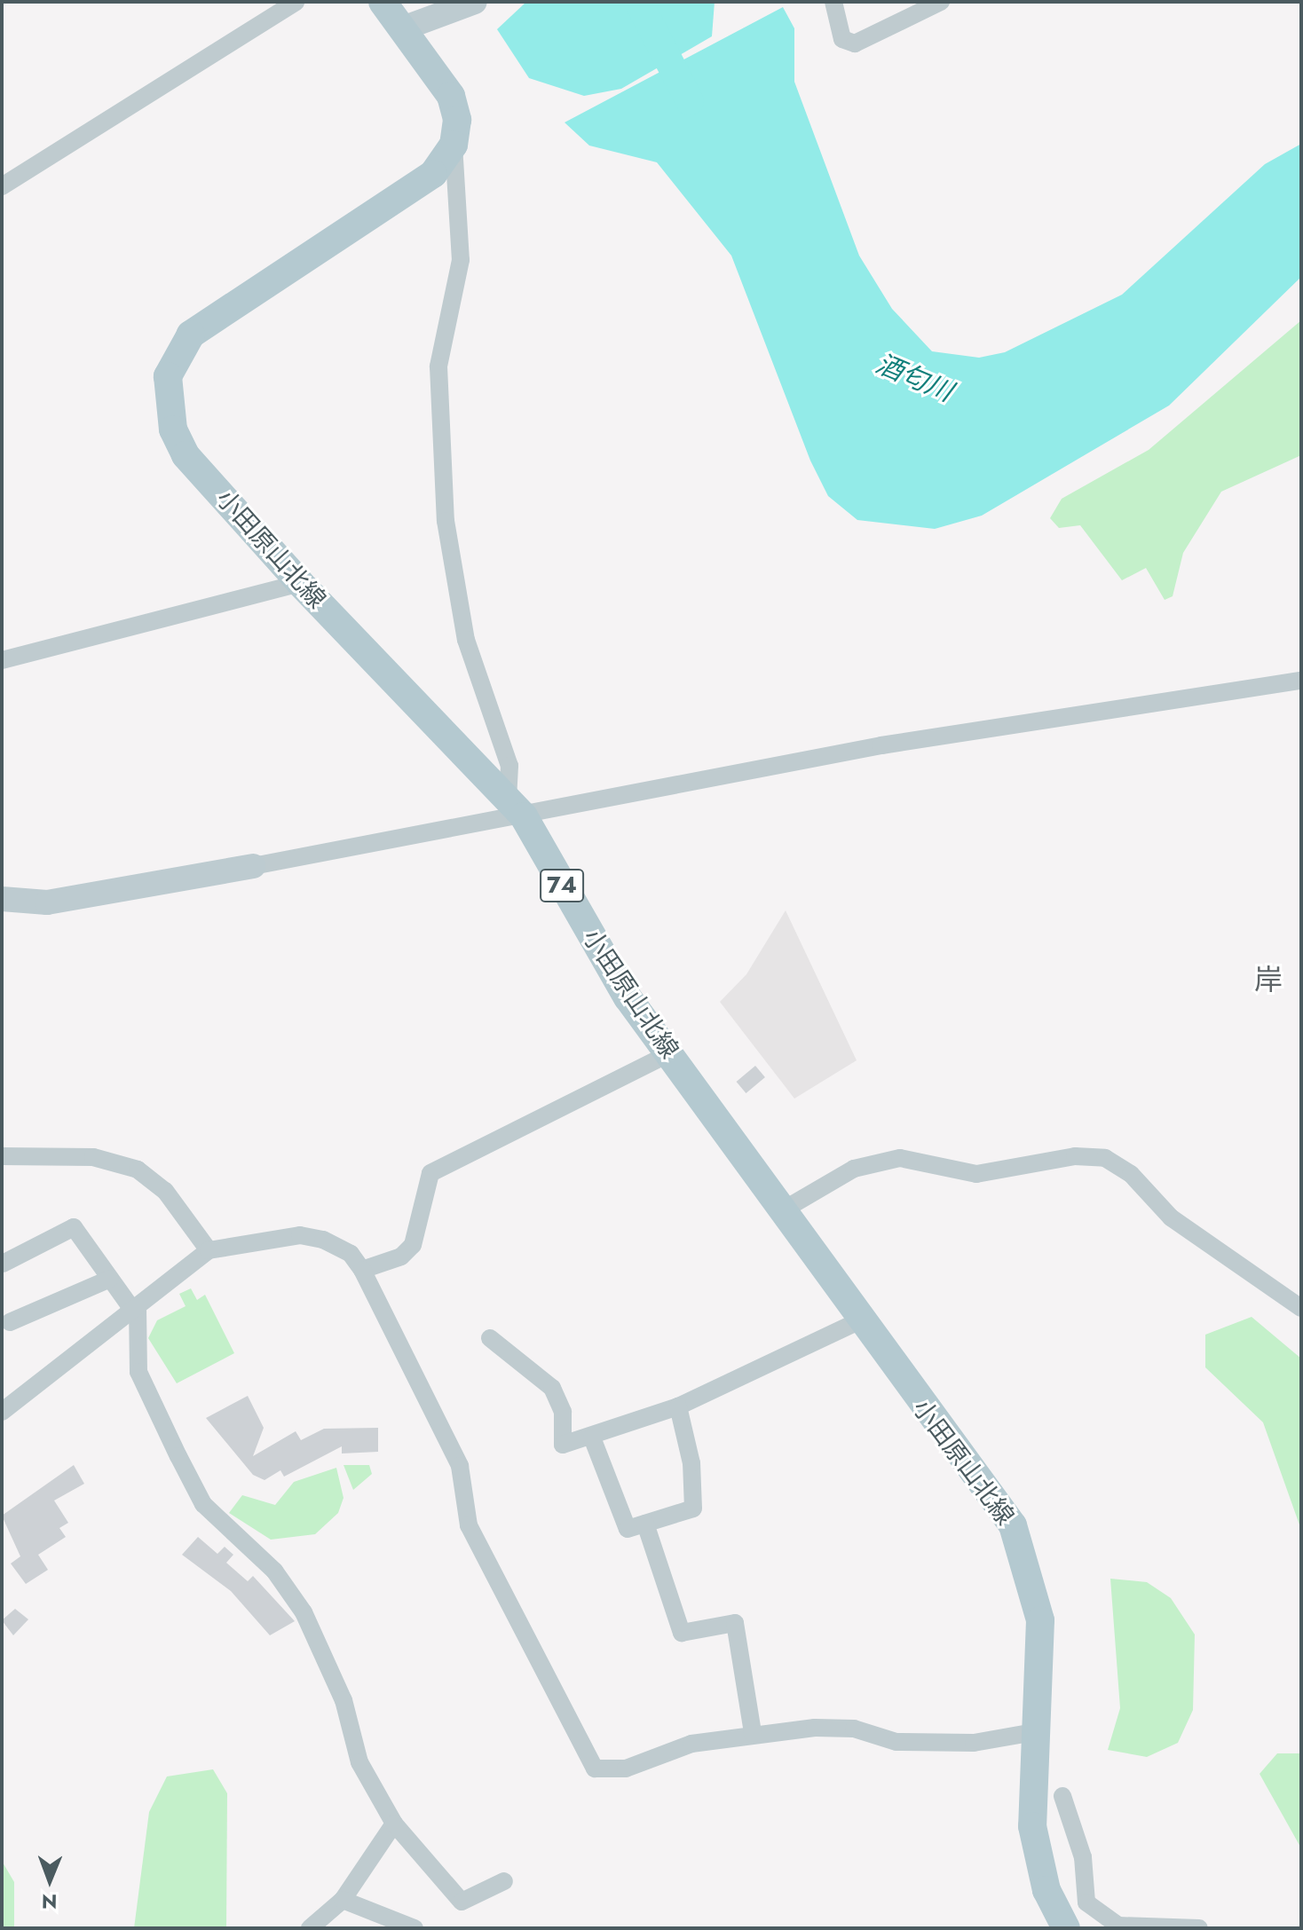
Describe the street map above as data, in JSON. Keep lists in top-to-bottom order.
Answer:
{
  "streets": {
    "main road": ["小田原山北線", "74"]
  },
  "districts": ["岸"],
  "water": ["酒匂川"],
  "north": "bottom"
}
